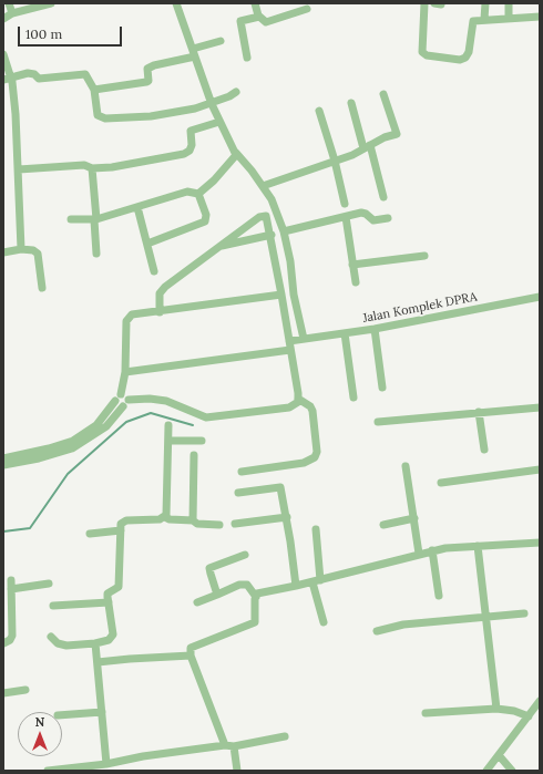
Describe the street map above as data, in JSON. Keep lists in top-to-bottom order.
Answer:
{
  "streets": {
    "street": ["Jalan Komplek DPRA"]
  },
  "scale_bar": "100 m",
  "north": "top"
}
